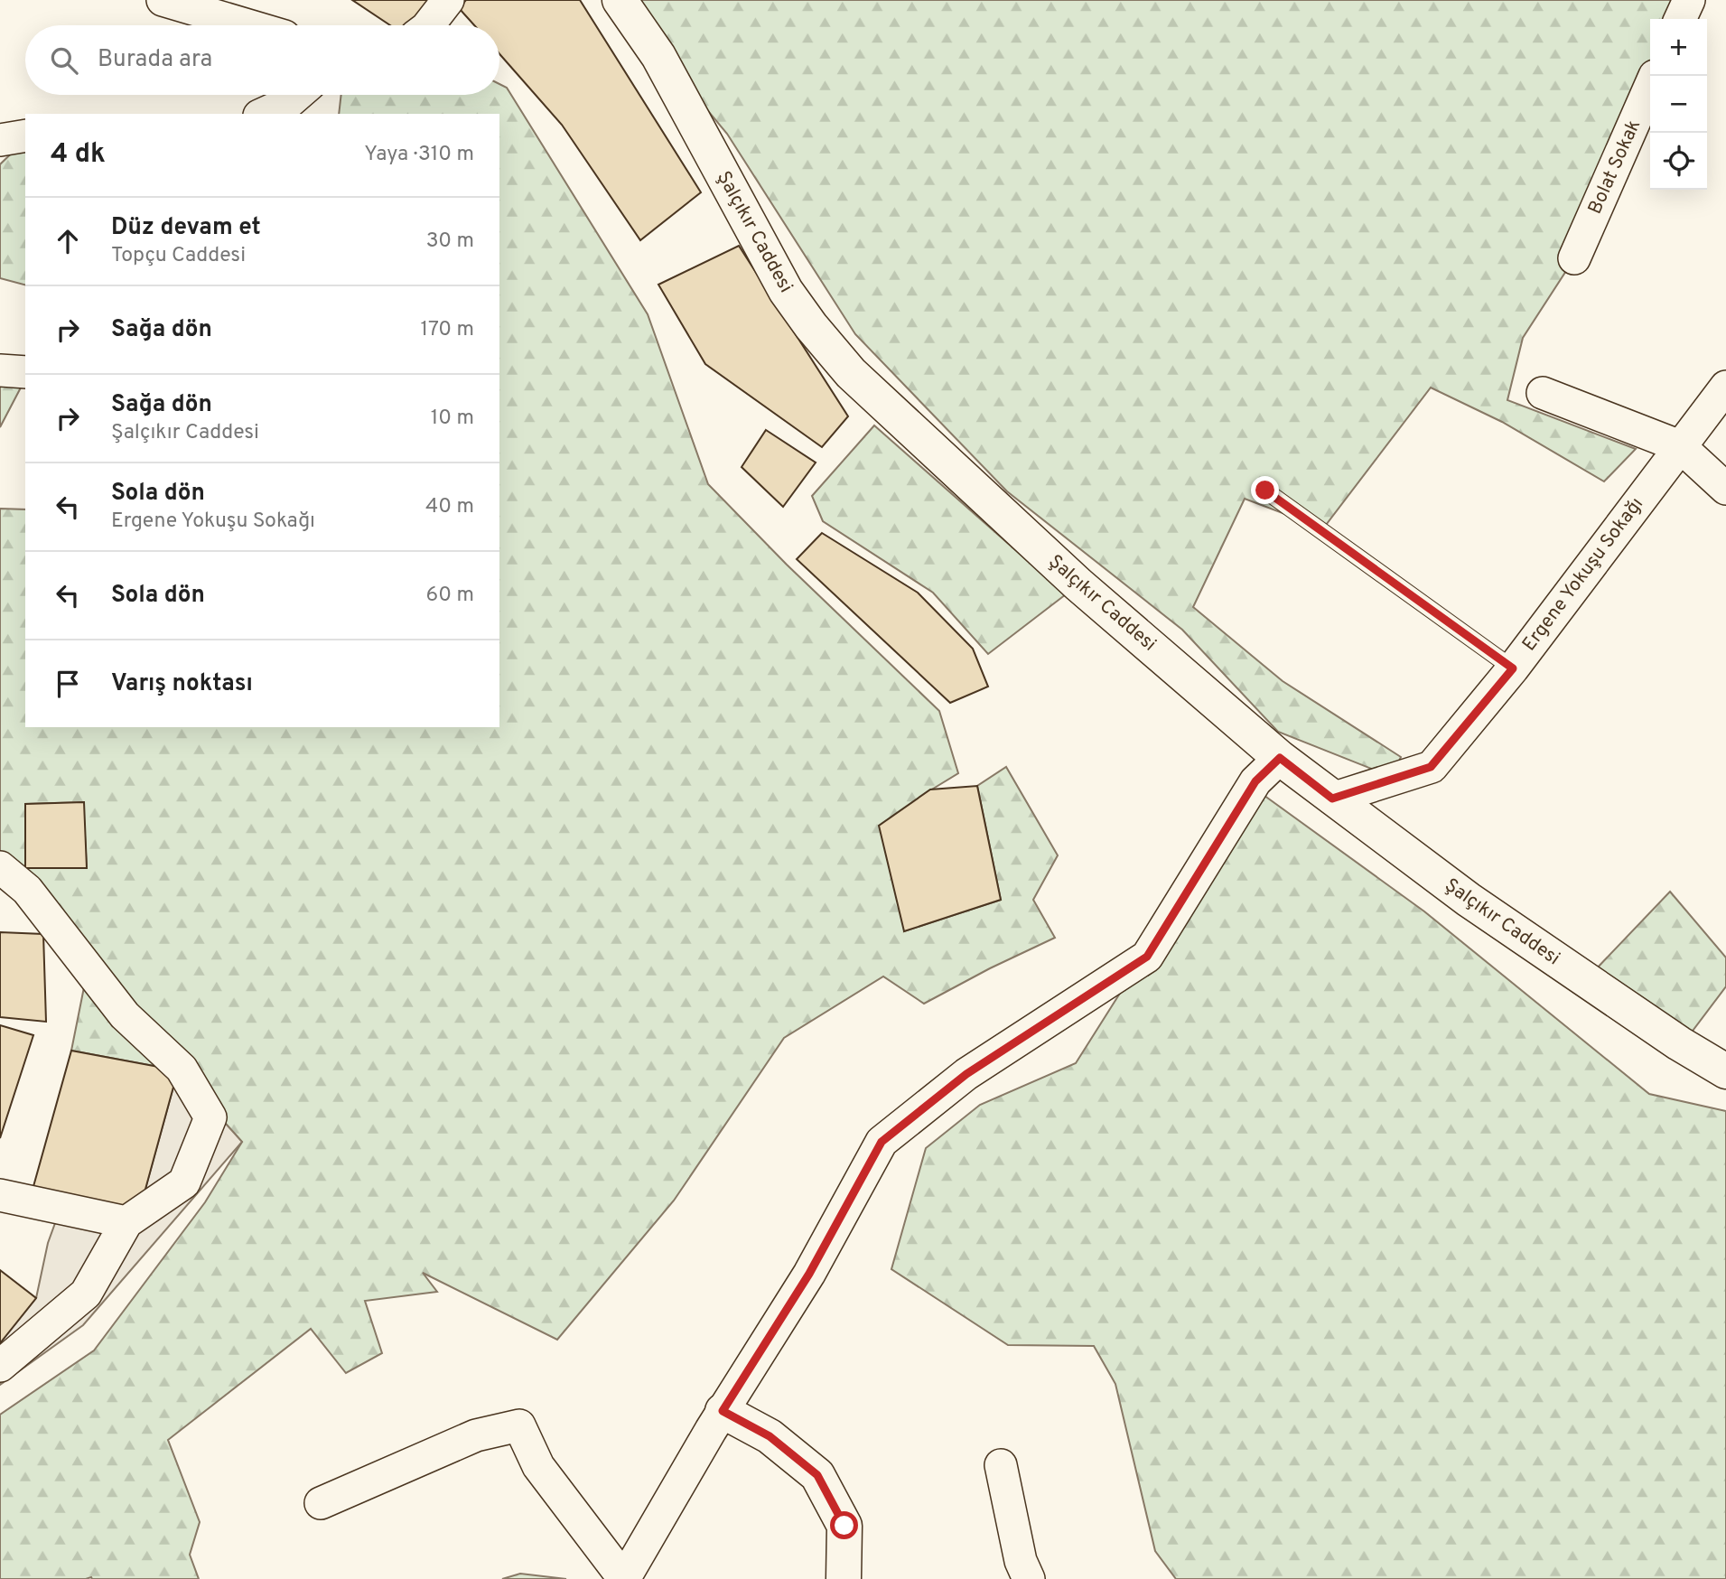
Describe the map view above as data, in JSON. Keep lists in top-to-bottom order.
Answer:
{
  "streets": {
    "main road": ["Şalçıkır Caddesi"],
    "street": ["Bolat Sokak", "Ergene Yokuşu Sokağı"]
  },
  "crossings": [
    ["Şalçıkır Caddesi", "Ergene Yokuşu Sokağı"]
  ],
  "page": {
    "map_buttons": ["+", "−"],
    "search": "Burada ara",
    "heading": ["4 dk", "Yaya · 310 m"],
    "list": [
      ["Düz devam et", "Topçu Caddesi", "30 m"],
      ["Sağa dön", "170 m"],
      ["Sağa dön", "Şalçıkır Caddesi", "10 m"],
      ["Sola dön", "Ergene Yokuşu Sokağı", "40 m"],
      ["Sola dön", "60 m"],
      "Varış noktası"
    ]
  }
}
